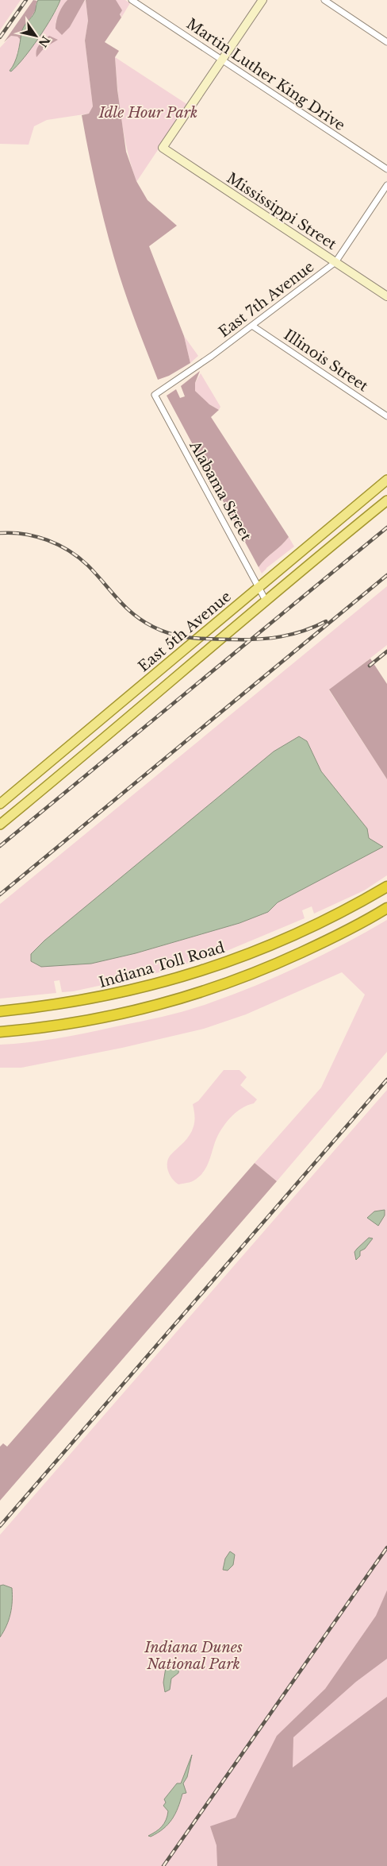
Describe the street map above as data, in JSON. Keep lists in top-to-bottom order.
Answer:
{
  "streets": {
    "highway": ["Indiana Toll Road"],
    "main road": ["East 5th Avenue"],
    "street": [
      "Martin Luther King Drive",
      "Mississippi Street",
      "East 7th Avenue",
      "Illinois Street",
      "Alabama Street"
    ]
  },
  "crossings": [
    ["Martin Luther King Drive", "Mississippi Street"],
    ["Mississippi Street", "East 7th Avenue"],
    ["East 7th Avenue", "Illinois Street"],
    ["East 7th Avenue", "Alabama Street"],
    ["Alabama Street", "East 5th Avenue"]
  ],
  "parks": ["Idle Hour Park", "Indiana Dunes National Park"],
  "north": "bottom right"
}
